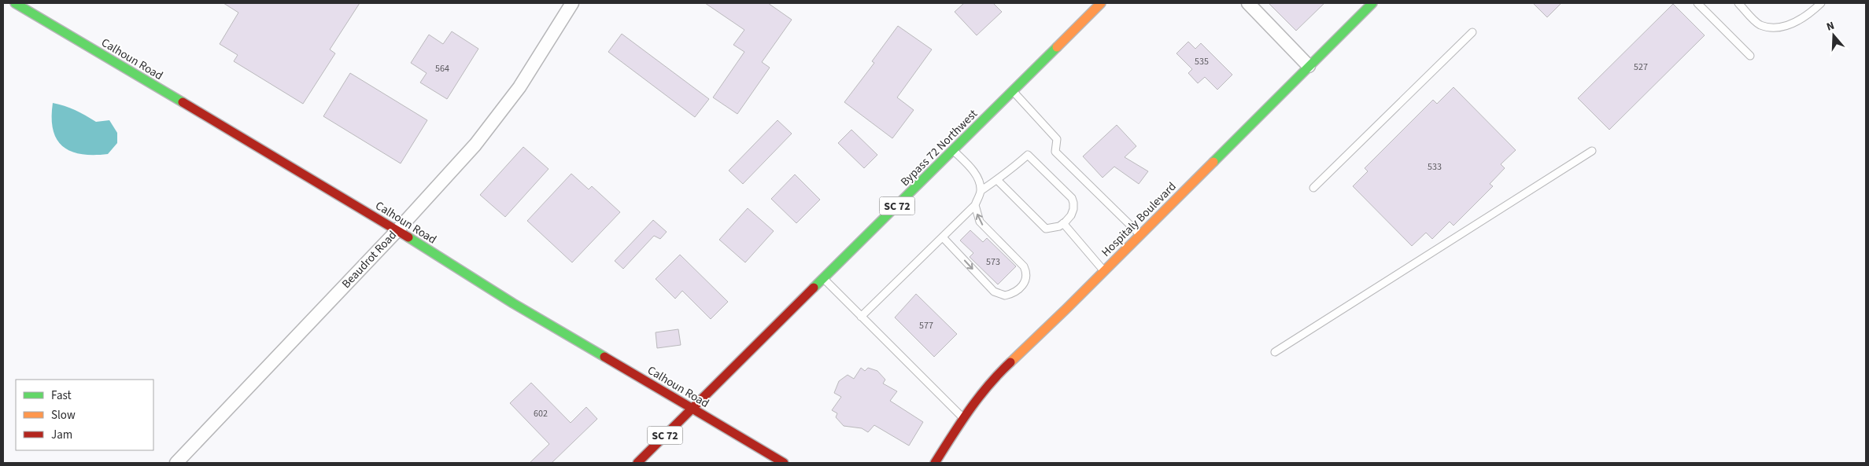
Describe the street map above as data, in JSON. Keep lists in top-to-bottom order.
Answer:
{
  "streets": {
    "main road": [
      "Calhoun Road",
      "Bypass 72 Northwest",
      "SC 72",
      "Hospitaly Boulevard"
    ],
    "street": ["Beaudrot Road"]
  },
  "crossings": [
    ["Calhoun Road", "Bypass 72 Northwest"],
    ["Calhoun Road", "SC 72"],
    ["Calhoun Road", "Beaudrot Road"],
    ["Bypass 72 Northwest", "SC 72"]
  ],
  "house_numbers": [
    "535",
    "527",
    "564",
    "533",
    "573",
    "577",
    "602"
  ],
  "legend": ["Fast", "Slow", "Jam"],
  "north": "top"
}
